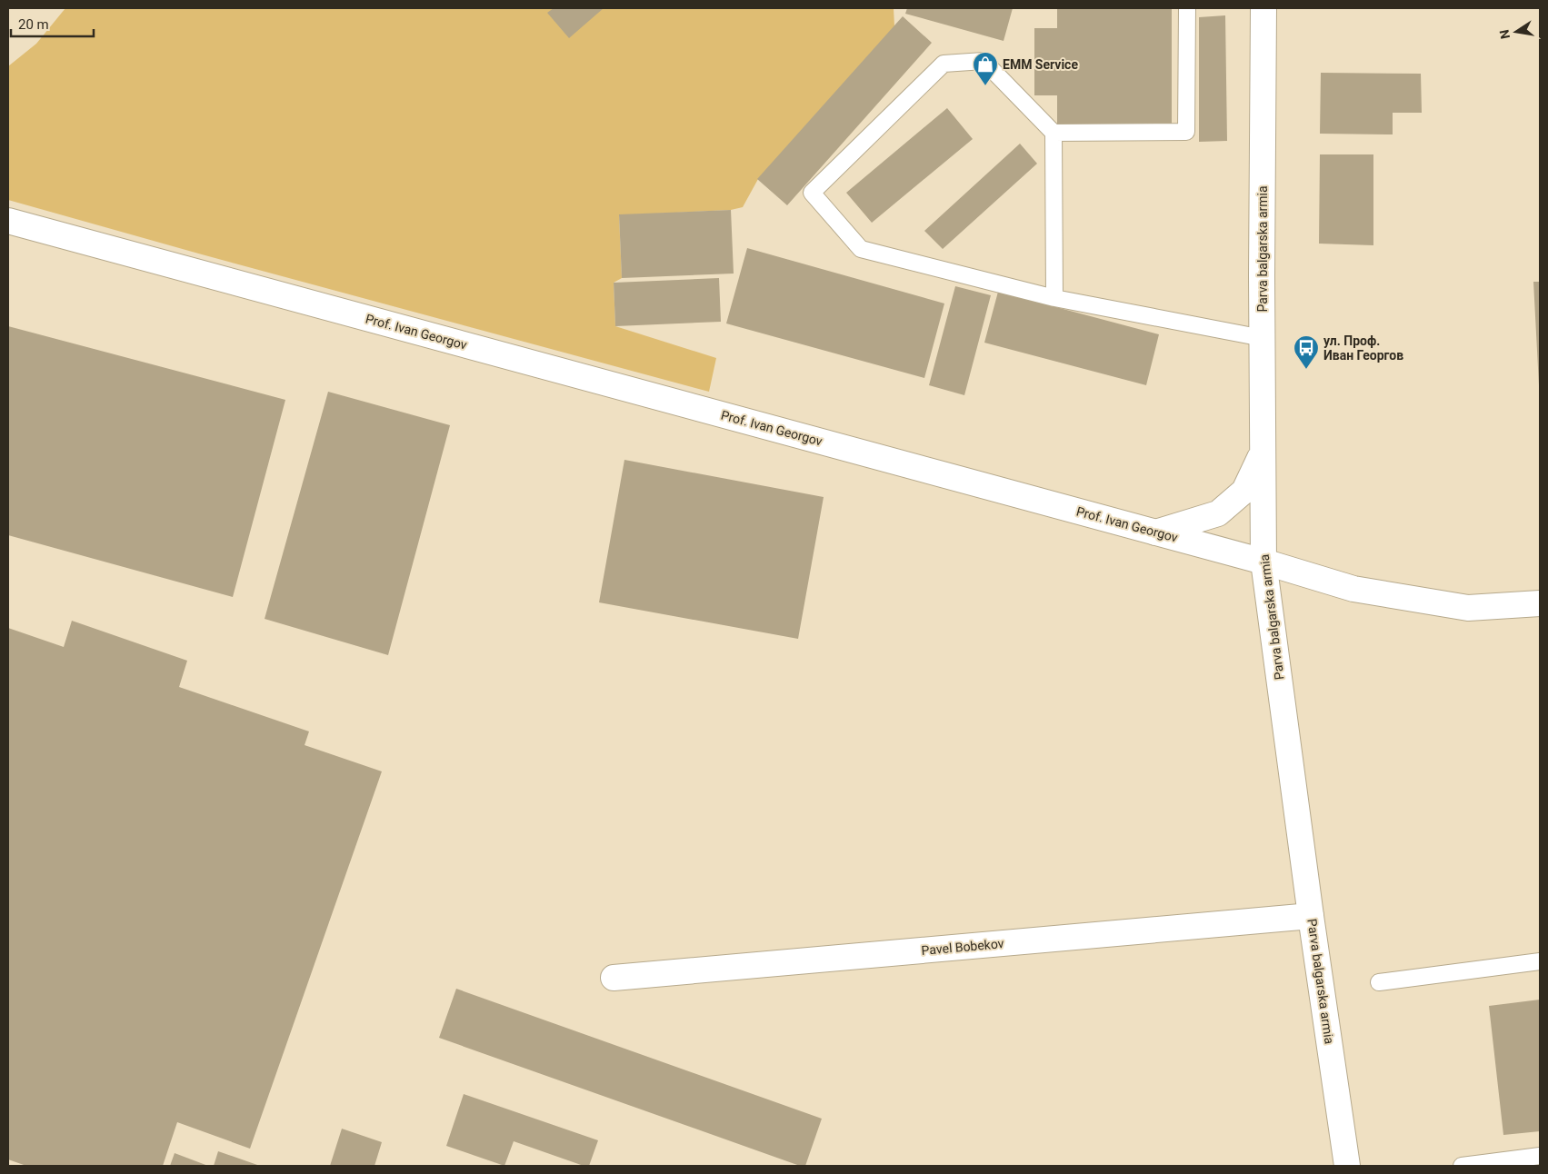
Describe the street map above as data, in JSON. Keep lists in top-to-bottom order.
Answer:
{
  "streets": {
    "street": ["Parva balgarska armia", "Prof. Ivan Georgov", "Pavel Bobekov"]
  },
  "crossings": [
    ["Parva balgarska armia", "Prof. Ivan Georgov"],
    ["Parva balgarska armia", "Pavel Bobekov"]
  ],
  "places": {
    "shop": ["EMM Service"],
    "bus stop": ["ул. Проф. Иван Георгов"]
  },
  "scale_bar": "20 m",
  "north": "left"
}
